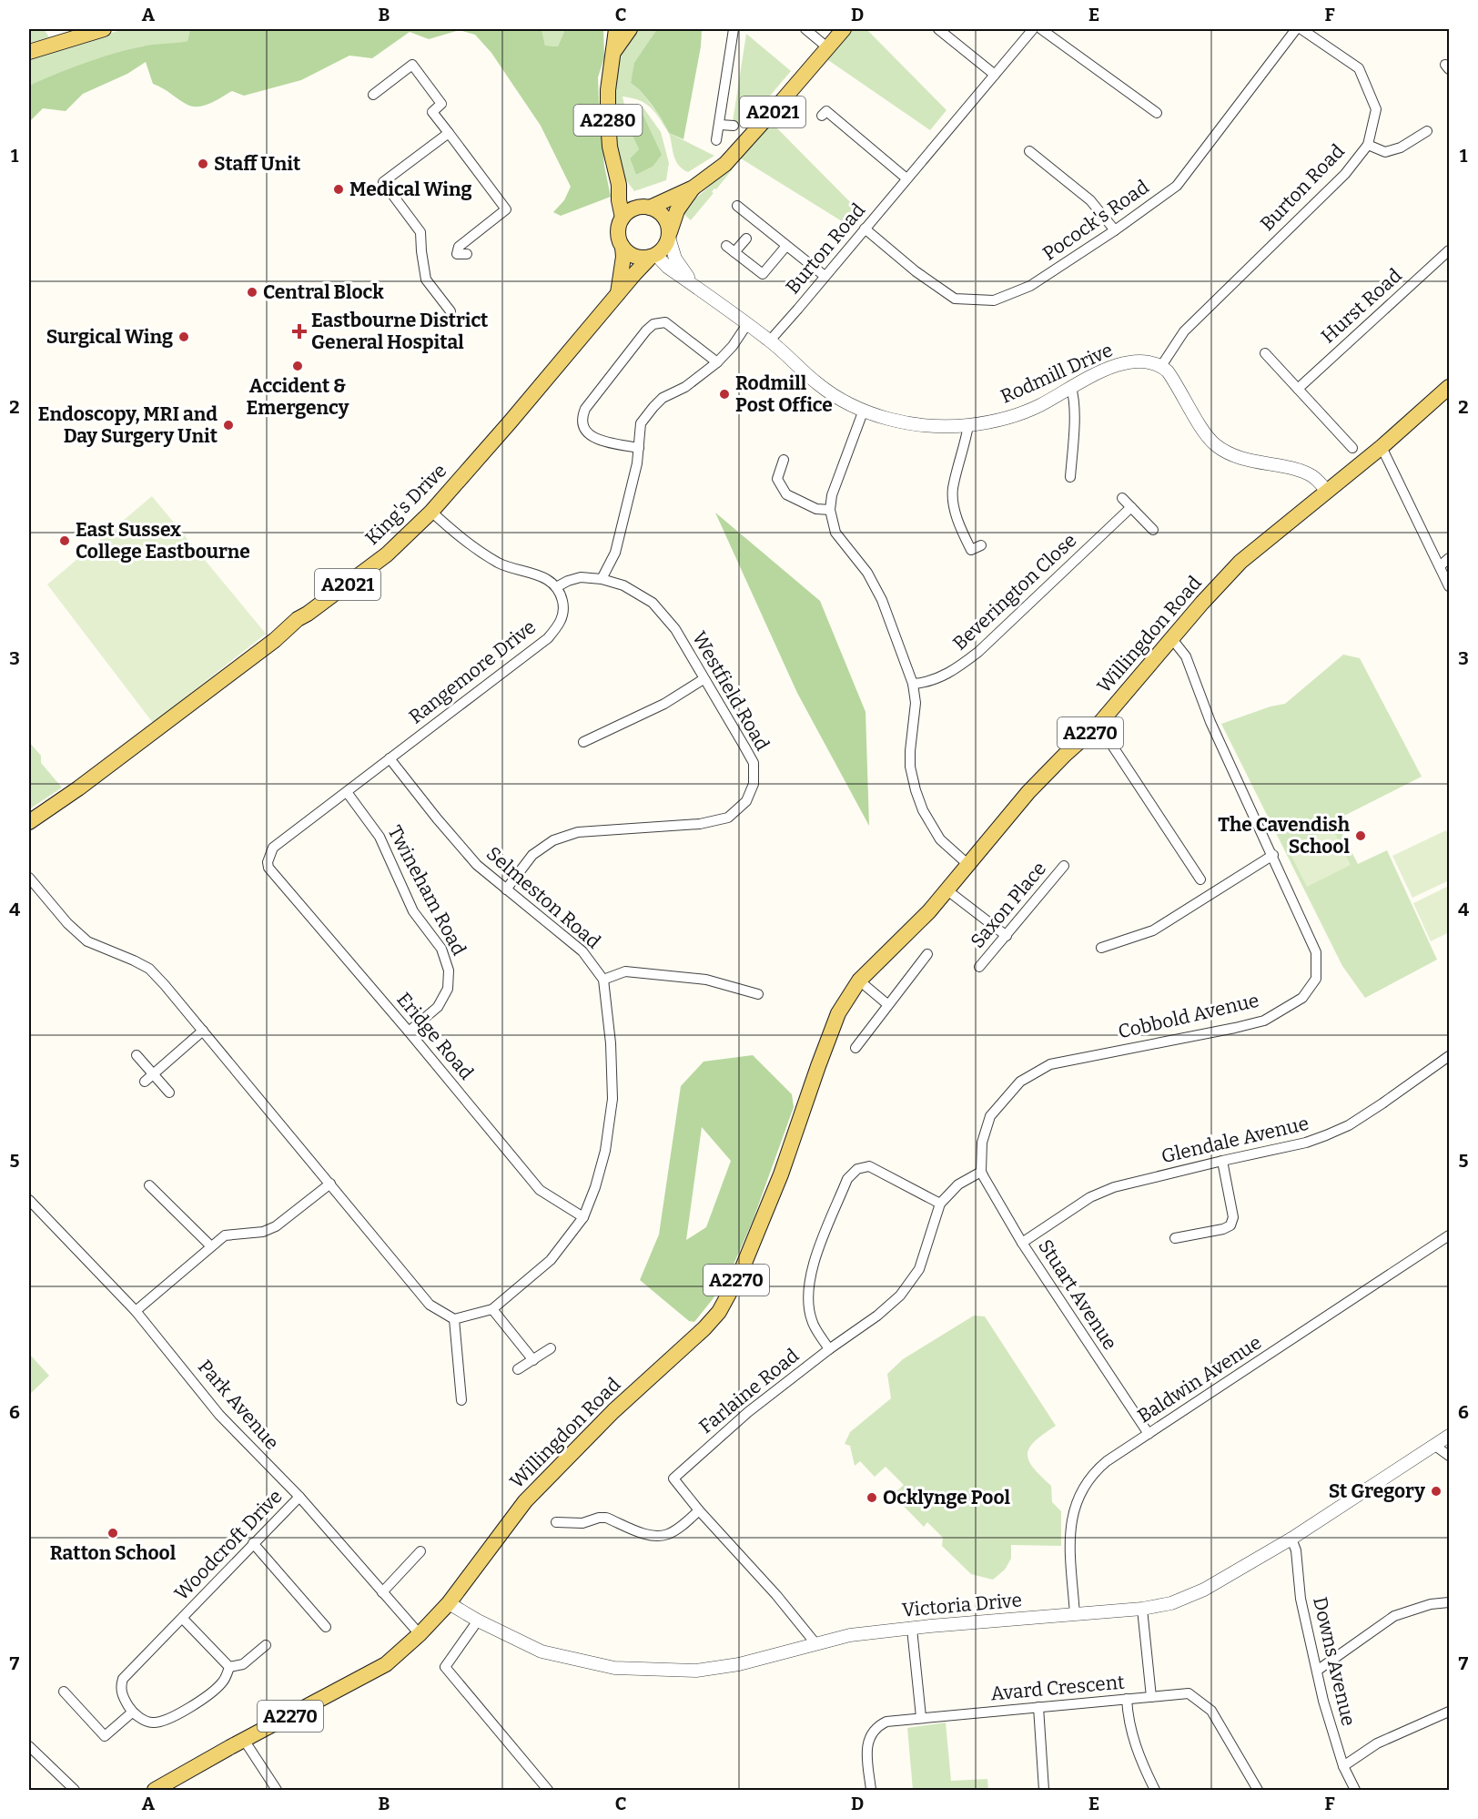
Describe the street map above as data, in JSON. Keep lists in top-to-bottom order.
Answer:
{
  "streets": {
    "main road": [
      "A2021",
      "A2280",
      "King's Drive",
      "Willingdon Road",
      "A2270"
    ],
    "street": [
      "Burton Road",
      "Pocock's Road",
      "Hurst Road",
      "Rodmill Drive",
      "Beverington Close",
      "Rangemore Drive",
      "Westfield Road",
      "Twineham Road",
      "Selmeston Road",
      "Saxon Place",
      "Cobbold Avenue",
      "Eridge Road",
      "Glendale Avenue",
      "Stuart Avenue",
      "Baldwin Avenue",
      "Farlaine Road",
      "Park Avenue",
      "Woodcroft Drive",
      "Victoria Drive",
      "Downs Avenue",
      "Avard Crescent"
    ]
  },
  "crossings": [
    ["A2021", "A2280"],
    ["A2021", "Rodmill Drive"],
    ["A2021", "King's Drive"],
    ["A2280", "Rodmill Drive"],
    ["Burton Road", "Pocock's Road"],
    ["Burton Road", "Rodmill Drive"],
    ["Willingdon Road", "Cobbold Avenue"],
    ["Willingdon Road", "Park Avenue"],
    ["Willingdon Road", "Victoria Drive"],
    ["Rangemore Drive", "Westfield Road"],
    ["Rangemore Drive", "Twineham Road"],
    ["Rangemore Drive", "Selmeston Road"],
    ["Rangemore Drive", "Eridge Road"],
    ["Westfield Road", "Selmeston Road"],
    ["Twineham Road", "Eridge Road"],
    ["Cobbold Avenue", "Stuart Avenue"],
    ["Cobbold Avenue", "Farlaine Road"],
    ["Glendale Avenue", "Stuart Avenue"],
    ["Stuart Avenue", "Baldwin Avenue"],
    ["Stuart Avenue", "Farlaine Road"],
    ["Baldwin Avenue", "Victoria Drive"],
    ["Farlaine Road", "Victoria Drive"],
    ["Park Avenue", "Woodcroft Drive"],
    ["Victoria Drive", "Downs Avenue"]
  ],
  "places": {
    "other": [
      "Staff Unit",
      "Medical Wing",
      "Central Block",
      "Surgical Wing",
      "Accident & Emergency",
      "Rodmill Post Office",
      "Endoscopy, MRI and Day Surgery Unit",
      "East Sussex College Eastbourne",
      "The Cavendish School",
      "St Gregory",
      "Ocklynge Pool",
      "Ratton School"
    ],
    "health": ["Eastbourne District General Hospital"]
  },
  "grid": {
    "columns": [
      "A",
      "B",
      "C",
      "D",
      "E",
      "F"
    ],
    "rows": [
      "1",
      "2",
      "3",
      "4",
      "5",
      "6",
      "7"
    ]
  }
}
